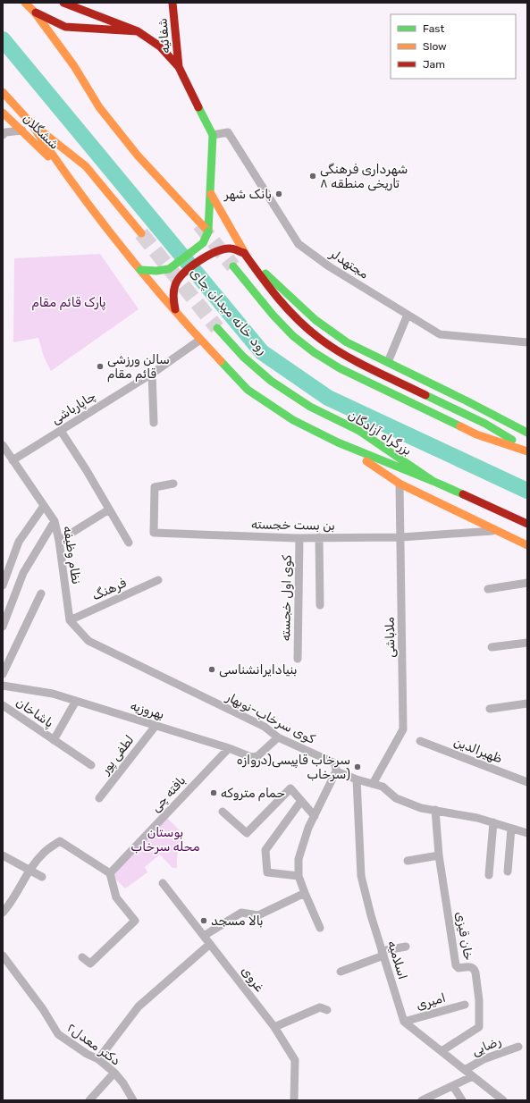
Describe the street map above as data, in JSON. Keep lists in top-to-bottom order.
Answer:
{
  "streets": {
    "main road": ["شفائیه", "ششگلان", "بزرگراه آزادگان"],
    "street": [
      "مجتهدلر",
      "چاپارباشی",
      "بن بست خجسته",
      "نظام وظیفه",
      "فرهنگ",
      "کوی اول خجسته",
      "ملاباشی",
      "بهروزیه",
      "پاشاخان",
      "کوی سرخاب-نوبهار",
      "ظهیرالدین",
      "لطفی پور",
      "بافته چی",
      "خان قیزی",
      "اسلامیه",
      "غروی",
      "امیری",
      "دکتر معدل۲",
      "رضایی"
    ]
  },
  "crossings": [
    ["چاپارباشی", "نظام وظیفه"],
    ["بن بست خجسته", "کوی اول خجسته"],
    ["بن بست خجسته", "ملاباشی"],
    ["نظام وظیفه", "فرهنگ"],
    ["نظام وظیفه", "کوی سرخاب-نوبهار"],
    ["فرهنگ", "کوی سرخاب-نوبهار"],
    ["ملاباشی", "کوی سرخاب-نوبهار"],
    ["بهروزیه", "پاشاخان"],
    ["بهروزیه", "کوی سرخاب-نوبهار"],
    ["بهروزیه", "لطفی پور"],
    ["بهروزیه", "بافته چی"],
    ["کوی سرخاب-نوبهار", "خان قیزی"],
    ["کوی سرخاب-نوبهار", "اسلامیه"],
    ["اسلامیه", "امیری"]
  ],
  "water": ["رود خانه میدان چای"],
  "parks": ["پارک قائم مقام", "بوستان محله سرخاب"],
  "places": [
    "شهرداری فرهنگی تاریخی منطقه ۸",
    "بانک شهر",
    "سالن ورزشی قائم مقام",
    "بنیادایرانشناسی",
    "سرخاب قاپیسی(دروازه سرخاب)",
    "حمام متروکه",
    "بالا مسجد"
  ],
  "legend": ["Fast", "Slow", "Jam"]
}
